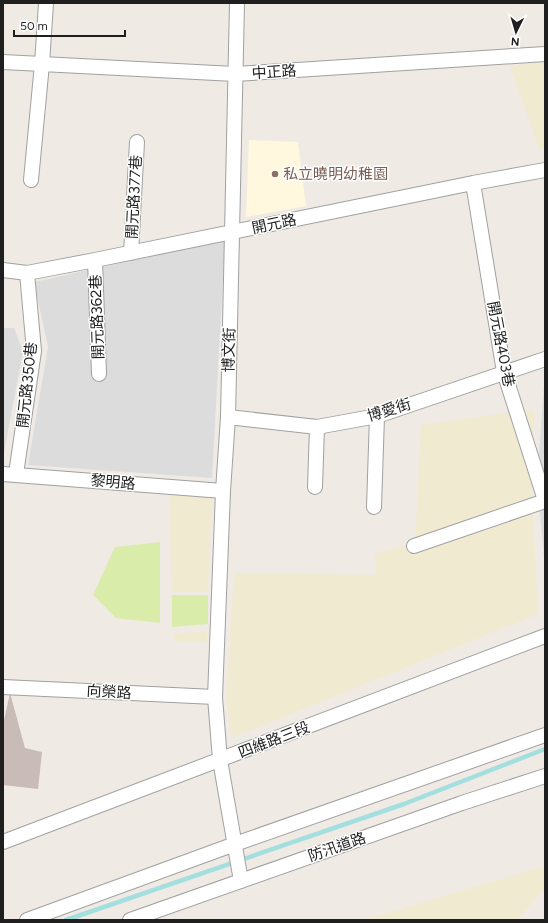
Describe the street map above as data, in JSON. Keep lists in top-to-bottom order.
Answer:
{
  "streets": {
    "street": [
      "中正路",
      "開元路377巷",
      "開元路",
      "開元路362巷",
      "開元路403巷",
      "博文街",
      "開元路350巷",
      "博愛街",
      "黎明路",
      "向榮路",
      "四維路三段",
      "防汛道路"
    ]
  },
  "crossings": [
    ["中正路", "博文街"],
    ["開元路377巷", "開元路"],
    ["開元路", "開元路362巷"],
    ["開元路", "開元路403巷"],
    ["開元路", "博文街"],
    ["開元路", "開元路350巷"],
    ["開元路403巷", "博愛街"],
    ["博文街", "博愛街"],
    ["博文街", "黎明路"],
    ["博文街", "向榮路"],
    ["博文街", "四維路三段"],
    ["博文街", "防汛道路"],
    ["開元路350巷", "黎明路"]
  ],
  "places": ["私立曉明幼稚園"],
  "scale_bar": "50 m",
  "north": "bottom"
}
